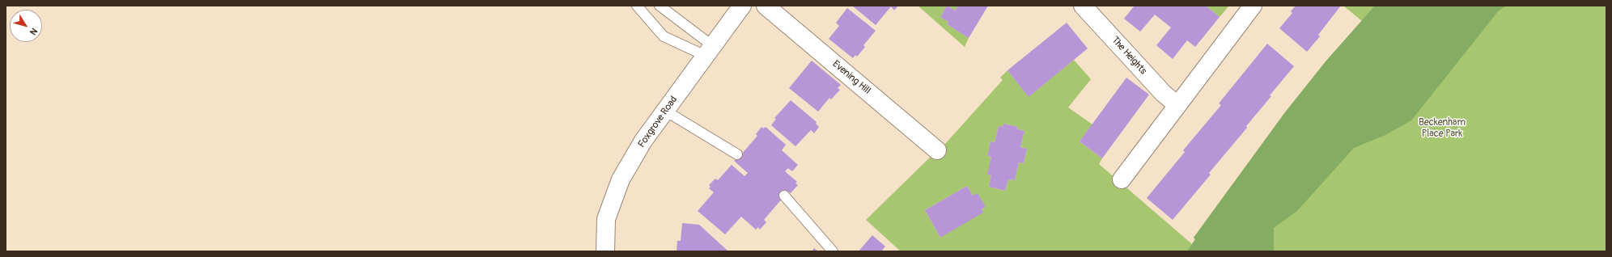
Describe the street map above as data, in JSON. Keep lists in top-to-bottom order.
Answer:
{
  "streets": {
    "street": ["The Heights", "Evening Hill", "Foxgrove Road"]
  },
  "parks": ["Beckenham Place Park"],
  "north": "bottom right"
}
